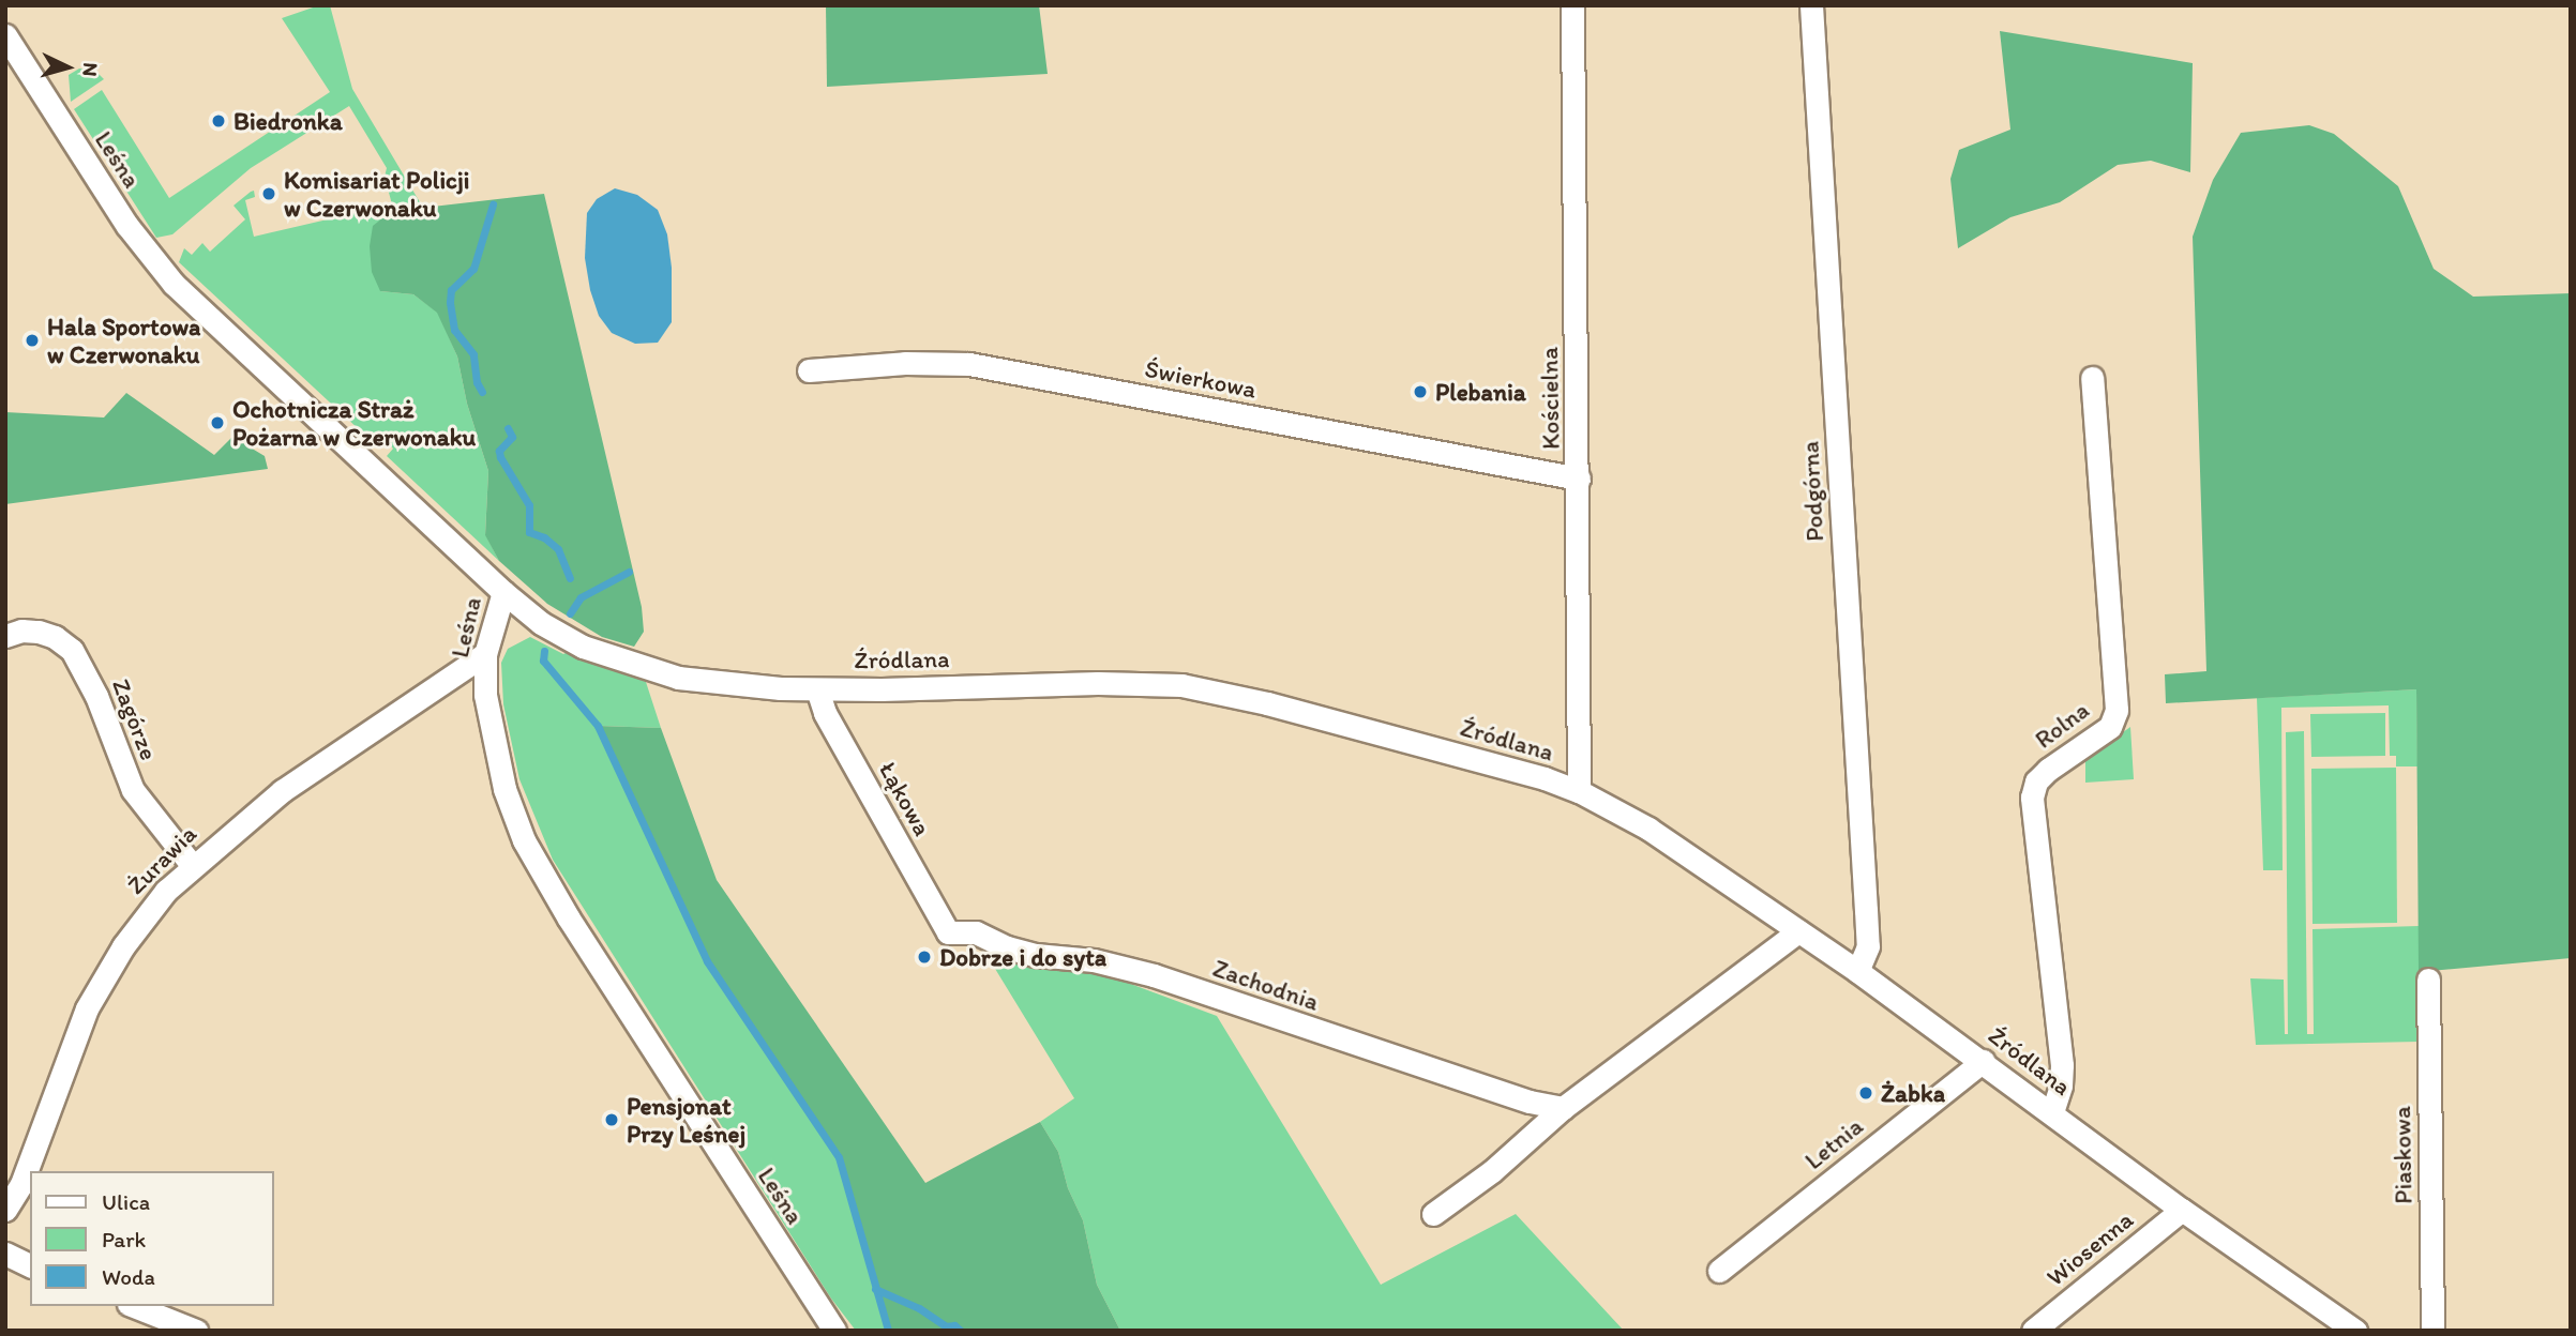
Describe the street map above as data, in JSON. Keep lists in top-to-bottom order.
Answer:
{
  "streets": {
    "street": [
      "Leśna",
      "Świerkowa",
      "Kościelna",
      "Podgórna",
      "Źródlana",
      "Zagórze",
      "Rolna",
      "Łąkowa",
      "Żurawia",
      "Zachodnia",
      "Letnia",
      "Piaskowa",
      "Wiosenna"
    ]
  },
  "crossings": [
    ["Leśna", "Źródlana"],
    ["Leśna", "Żurawia"],
    ["Świerkowa", "Kościelna"],
    ["Kościelna", "Źródlana"],
    ["Podgórna", "Źródlana"],
    ["Źródlana", "Rolna"],
    ["Źródlana", "Łąkowa"],
    ["Źródlana", "Letnia"],
    ["Źródlana", "Wiosenna"],
    ["Zagórze", "Żurawia"],
    ["Łąkowa", "Zachodnia"]
  ],
  "places": [
    "Biedronka",
    "Komisariat Policji w Czerwonaku",
    "Hala Sportowa w Czerwonaku",
    "Plebania",
    "Ochotnicza Straż Pożarna w Czerwonaku",
    "Dobrze i do syta",
    "Żabka",
    "Pensjonat Przy Leśnej"
  ],
  "legend": ["Ulica", "Park", "Woda"],
  "north": "right"
}
